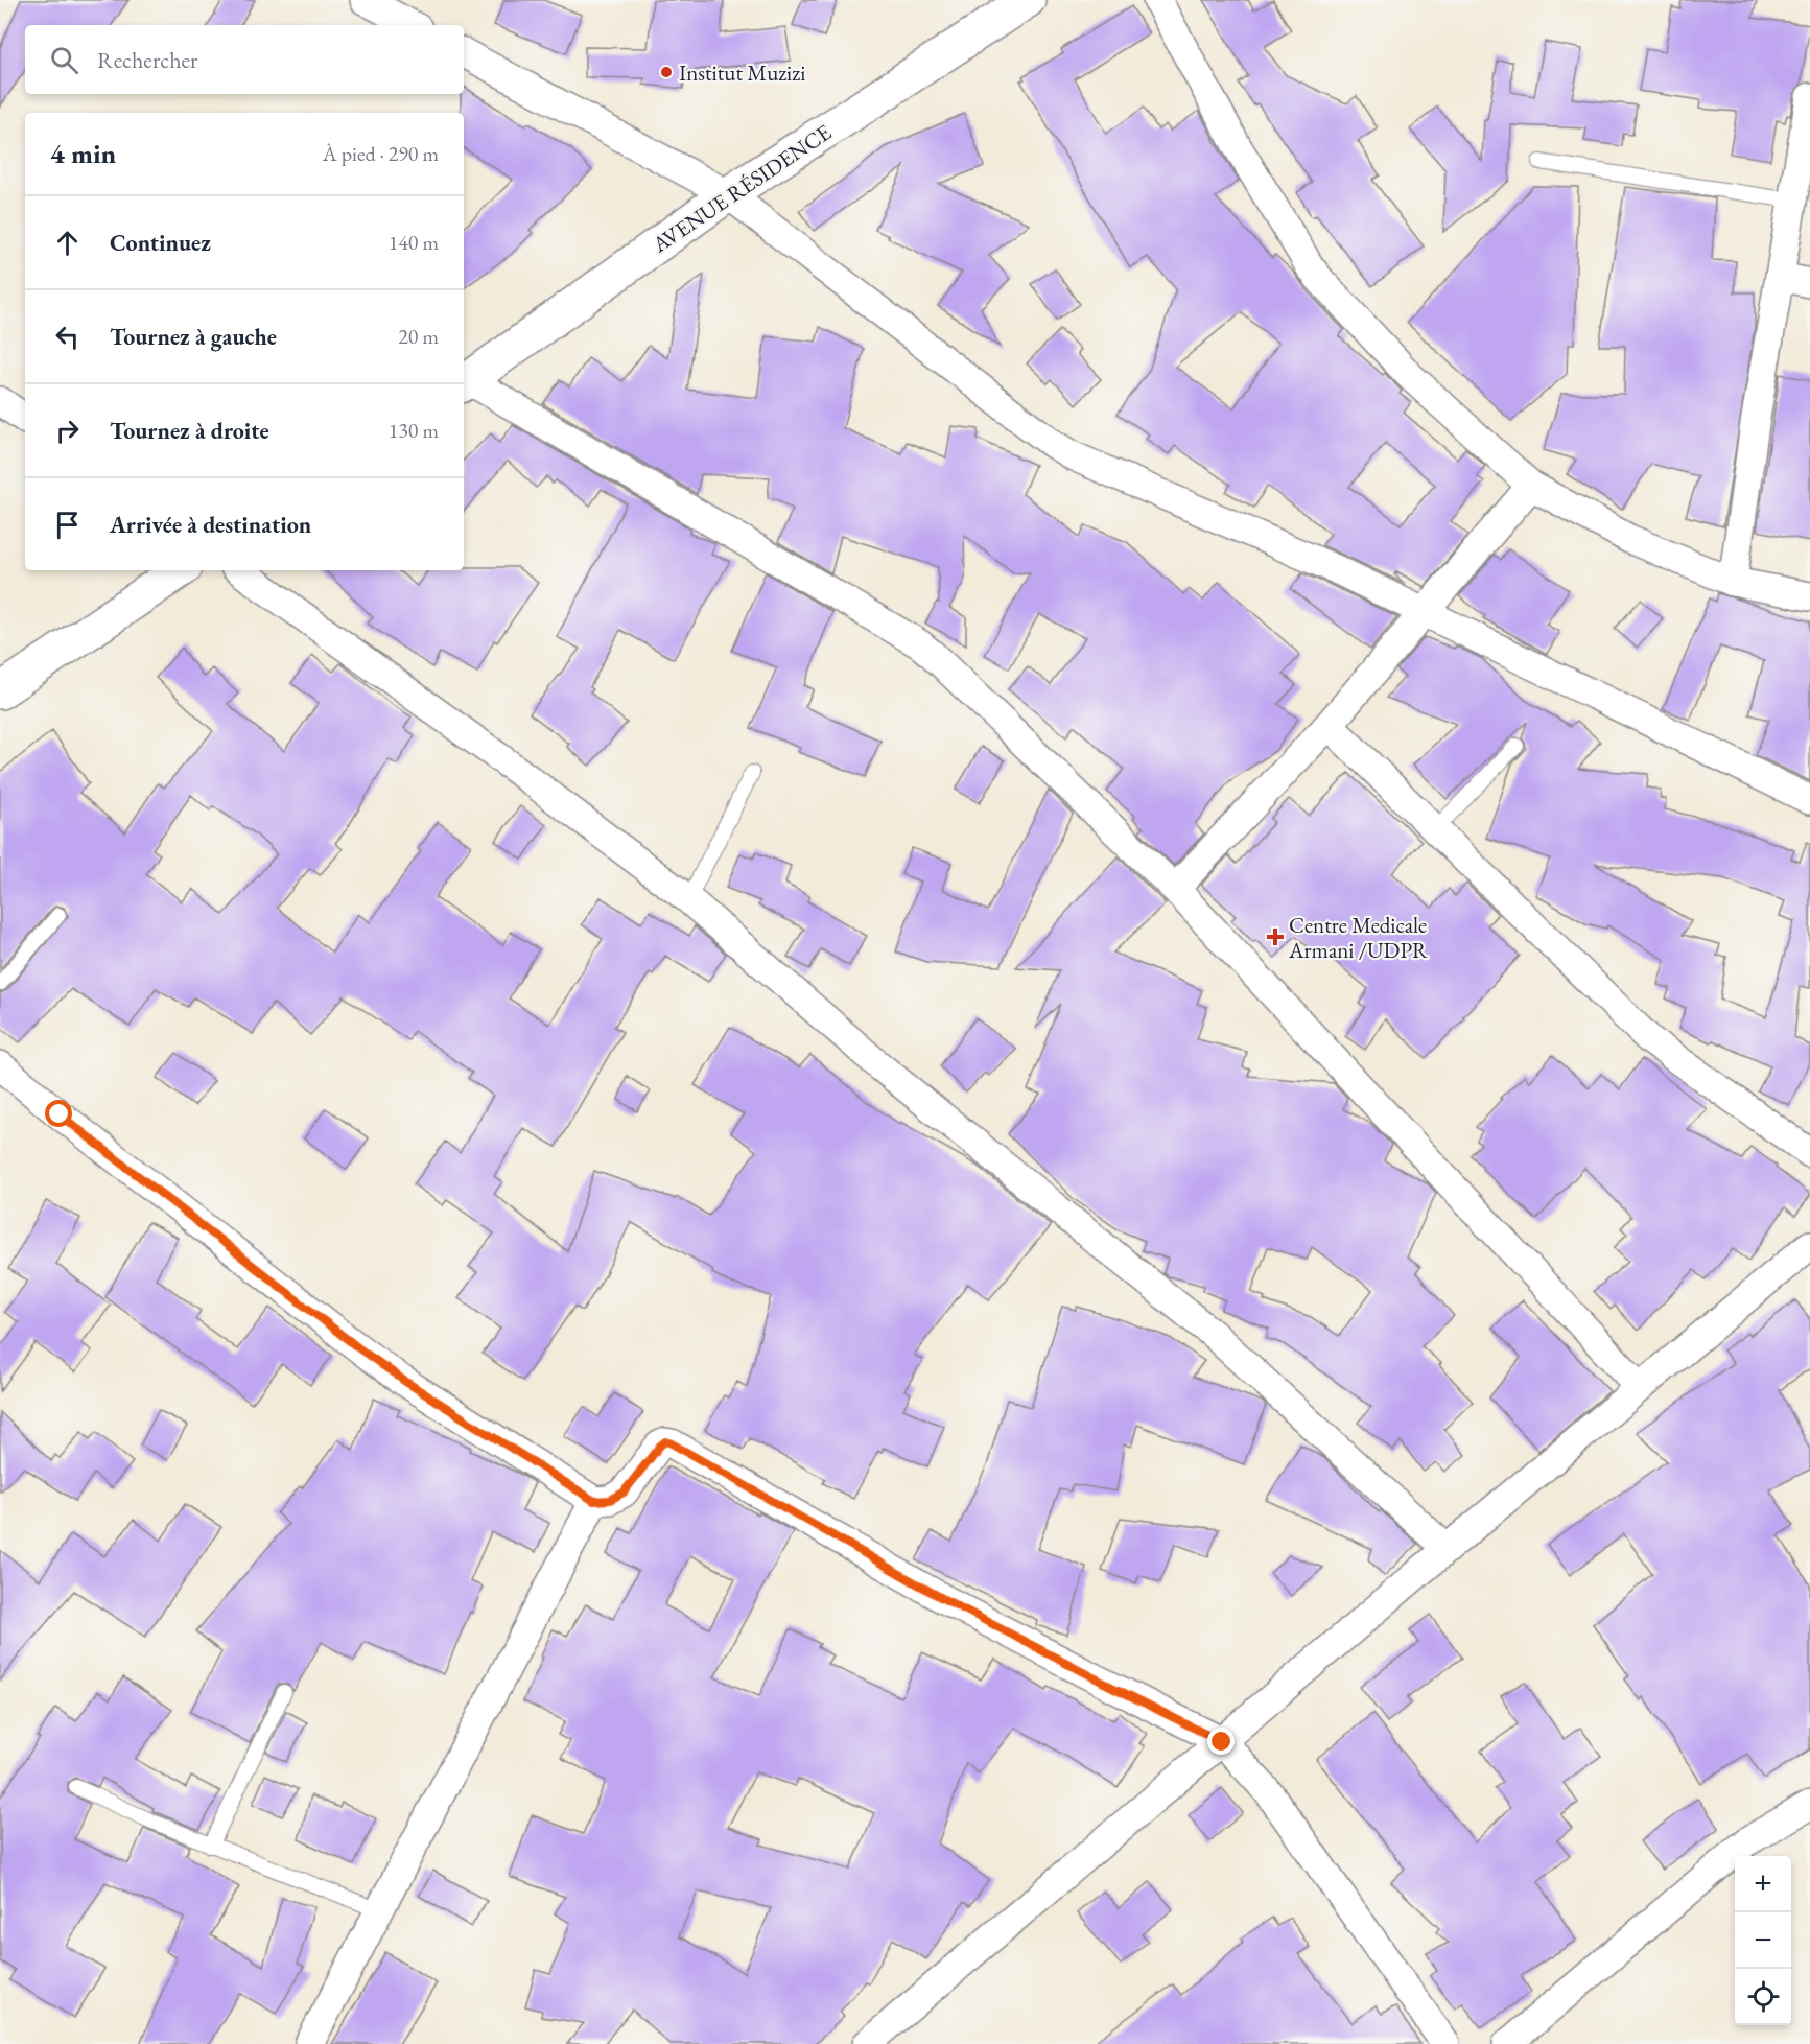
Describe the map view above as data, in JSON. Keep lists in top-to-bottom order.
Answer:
{
  "streets": {
    "main road": ["AVENUE RÉSIDENCE"]
  },
  "places": {
    "other": ["Institut Muzizi"],
    "health": ["Centre Medicale Armani /UDPR"]
  },
  "page": {
    "search": "Rechercher",
    "heading": ["4 min", "À pied · 290 m"],
    "list": [
      ["Continuez", "140 m"],
      ["Tournez à gauche", "20 m"],
      ["Tournez à droite", "130 m"],
      "Arrivée à destination"
    ],
    "map_buttons": ["+", "−"]
  }
}
